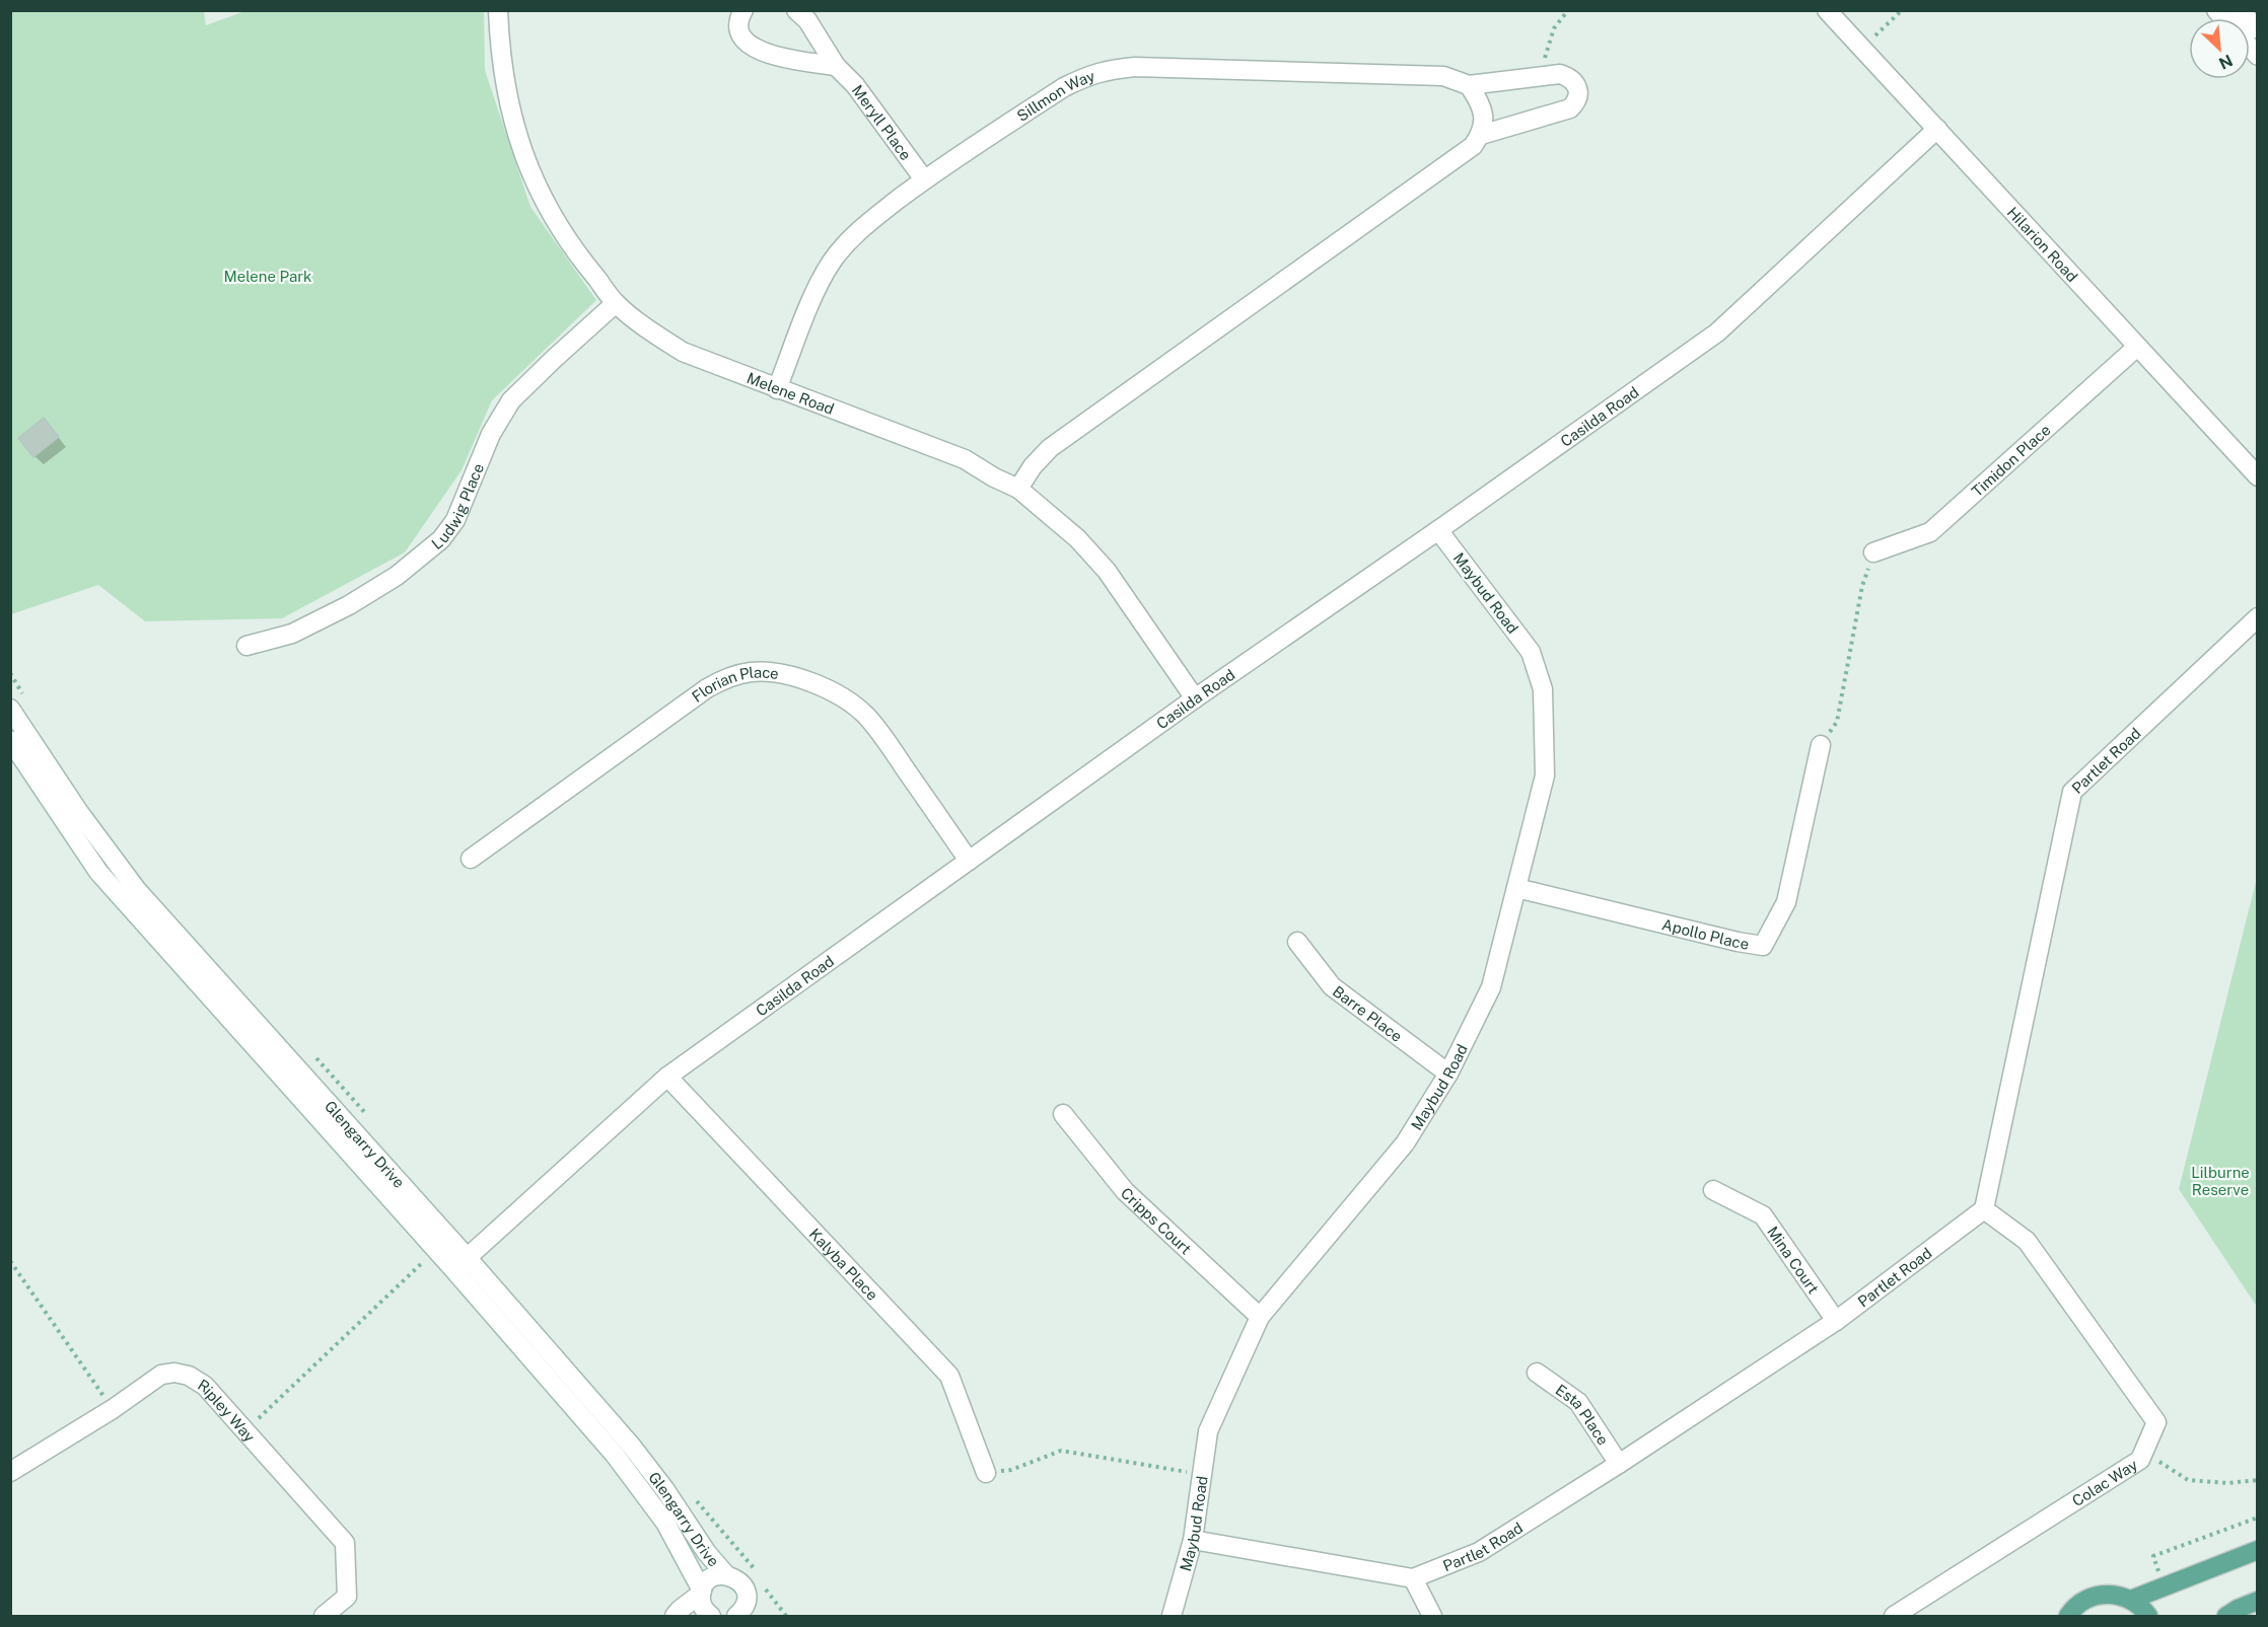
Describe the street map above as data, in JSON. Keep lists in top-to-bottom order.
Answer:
{
  "streets": {
    "street": [
      "Sillmon Way",
      "Meryll Place",
      "Hilarion Road",
      "Melene Road",
      "Casilda Road",
      "Timidon Place",
      "Ludwig Place",
      "Maybud Road",
      "Florian Place",
      "Partlet Road",
      "Apollo Place",
      "Barre Place",
      "Glengarry Drive",
      "Cripps Court",
      "Mina Court",
      "Kalyba Place",
      "Ripley Way",
      "Esta Place",
      "Colac Way"
    ]
  },
  "crossings": [
    ["Sillmon Way", "Meryll Place"],
    ["Sillmon Way", "Melene Road"],
    ["Hilarion Road", "Casilda Road"],
    ["Hilarion Road", "Timidon Place"],
    ["Melene Road", "Casilda Road"],
    ["Melene Road", "Ludwig Place"],
    ["Casilda Road", "Maybud Road"],
    ["Casilda Road", "Florian Place"],
    ["Casilda Road", "Glengarry Drive"],
    ["Casilda Road", "Kalyba Place"],
    ["Maybud Road", "Apollo Place"],
    ["Maybud Road", "Barre Place"],
    ["Maybud Road", "Cripps Court"],
    ["Partlet Road", "Mina Court"],
    ["Partlet Road", "Esta Place"],
    ["Partlet Road", "Colac Way"]
  ],
  "parks": ["Melene Park", "Lilburne Reserve"],
  "north": "bottom right"
}
